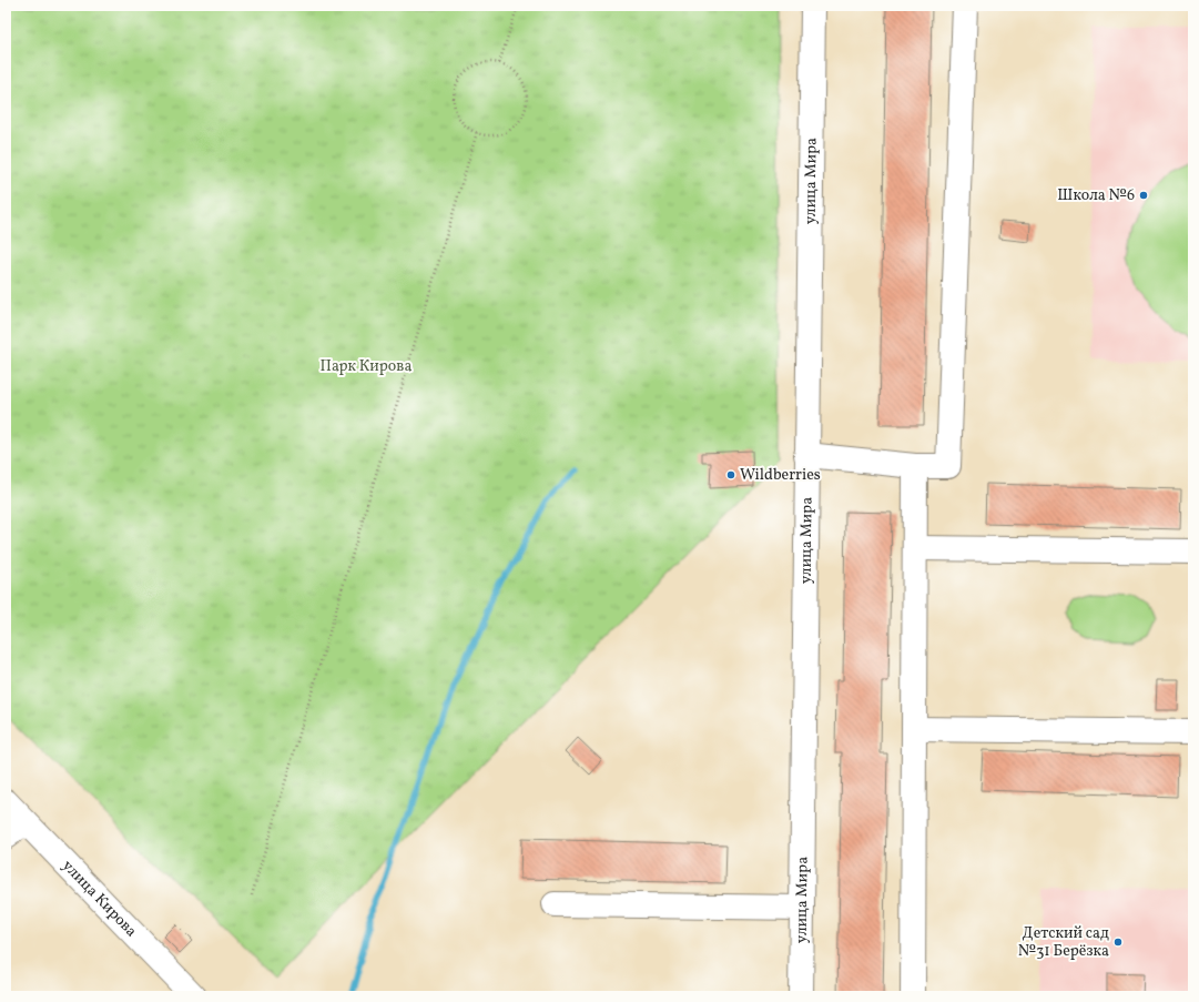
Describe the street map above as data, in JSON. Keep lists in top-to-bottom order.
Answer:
{
  "streets": {
    "street": ["улица Мира", "улица Кирова"]
  },
  "parks": ["Парк Кирова"],
  "places": ["Школа №6", "Wildberries", "Детский сад №31 Берёзка"]
}
